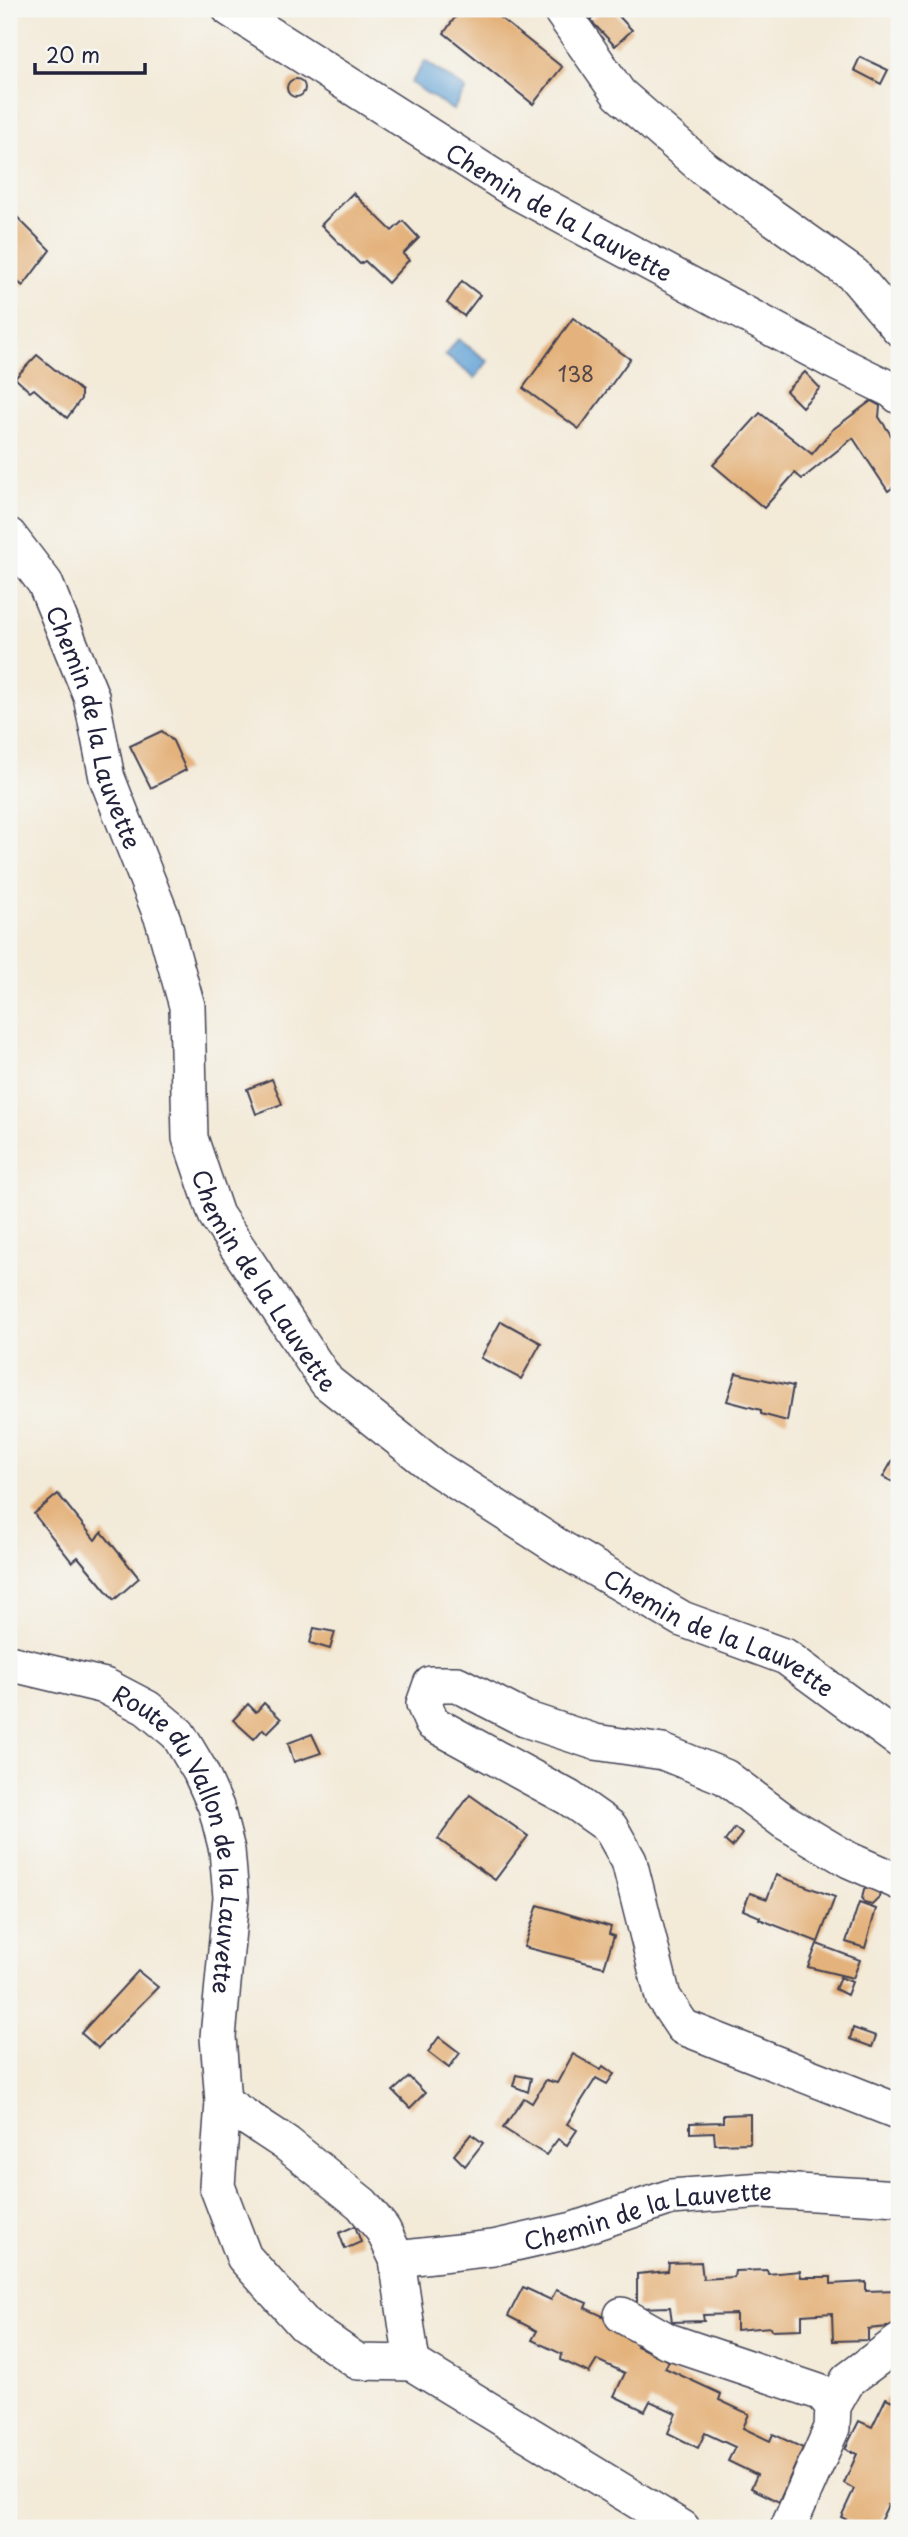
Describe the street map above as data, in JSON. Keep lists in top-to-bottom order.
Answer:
{
  "streets": {
    "street": ["Chemin de la Lauvette", "Route du Vallon de la Lauvette"]
  },
  "house_numbers": ["138"],
  "scale_bar": "20 m"
}
